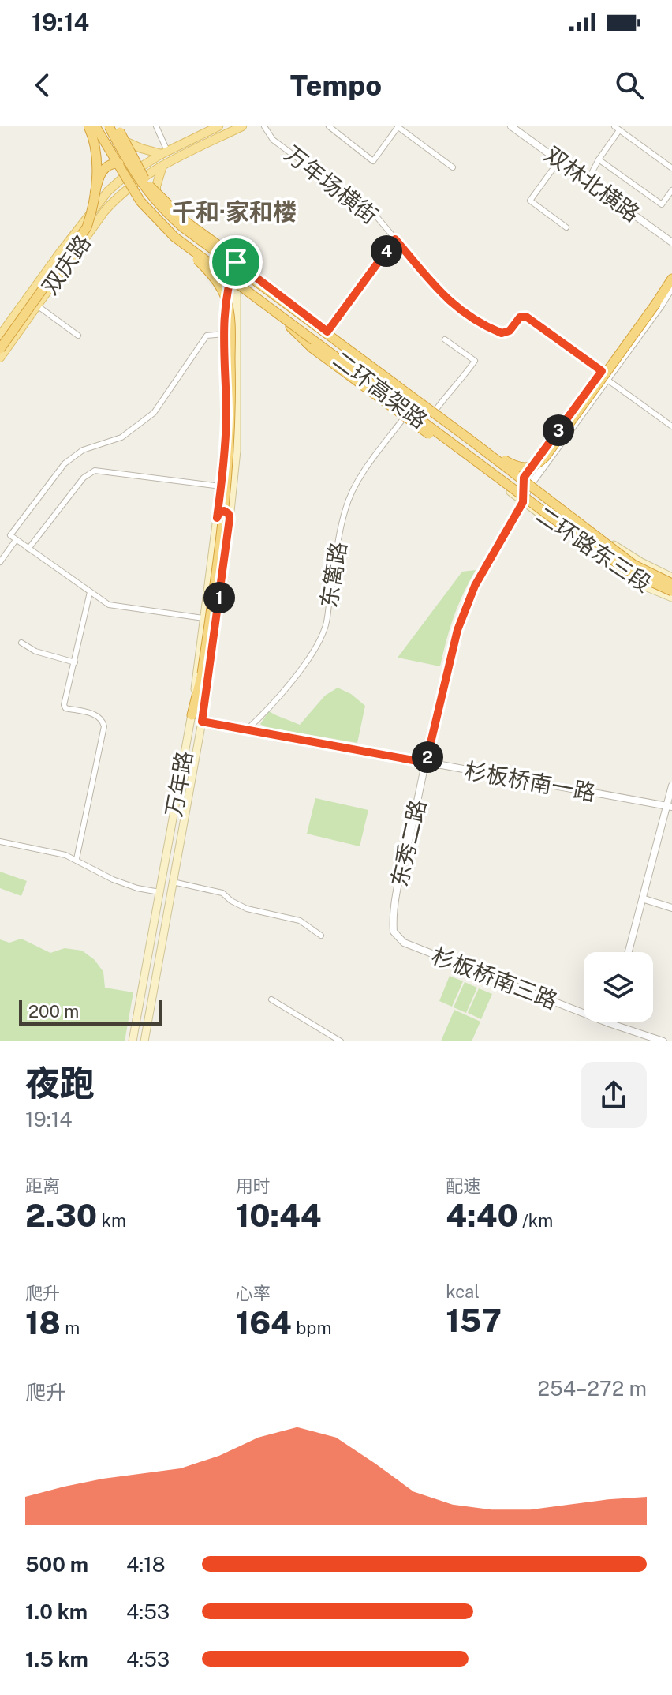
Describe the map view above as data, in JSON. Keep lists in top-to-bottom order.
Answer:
{
  "streets": {
    "highway": ["二环高架路"],
    "main road": ["双庆路", "二环路东三段", "万年路"],
    "street": [
      "双林北横路",
      "万年场横街",
      "东篱路",
      "杉板桥南一路",
      "东秀二路",
      "杉板桥南三路"
    ]
  },
  "crossings": [
    ["双庆路", "二环路东三段"],
    ["二环高架路", "二环路东三段"],
    ["二环高架路", "东秀二路"],
    ["二环路东三段", "东篱路"],
    ["二环路东三段", "万年路"],
    ["二环路东三段", "东秀二路"],
    ["东篱路", "杉板桥南一路"],
    ["杉板桥南一路", "万年路"],
    ["杉板桥南一路", "东秀二路"],
    ["东秀二路", "杉板桥南三路"]
  ],
  "districts": ["千和·家和楼"],
  "scale_bar": "200 m",
  "page": {
    "status": "19:14",
    "header": "Tempo",
    "pins": [
      "4",
      "3",
      "1",
      "2"
    ],
    "scale": "200 m",
    "heading": ["夜跑", "19:14"],
    "stats": [
      ["距离", "2.30 km"],
      ["用时", "10:44"],
      ["配速", "4:40 /km"],
      ["爬升", "18 m"],
      ["心率", "164 bpm"],
      ["kcal", "157"]
    ],
    "chart": ["爬升", "254–272 m"],
    "list": [
      {
        "name": "500 m",
        "note": "4:18"
      },
      {
        "name": "1.0 km",
        "note": "4:53"
      },
      {
        "name": "1.5 km",
        "note": "4:53"
      }
    ]
  }
}
